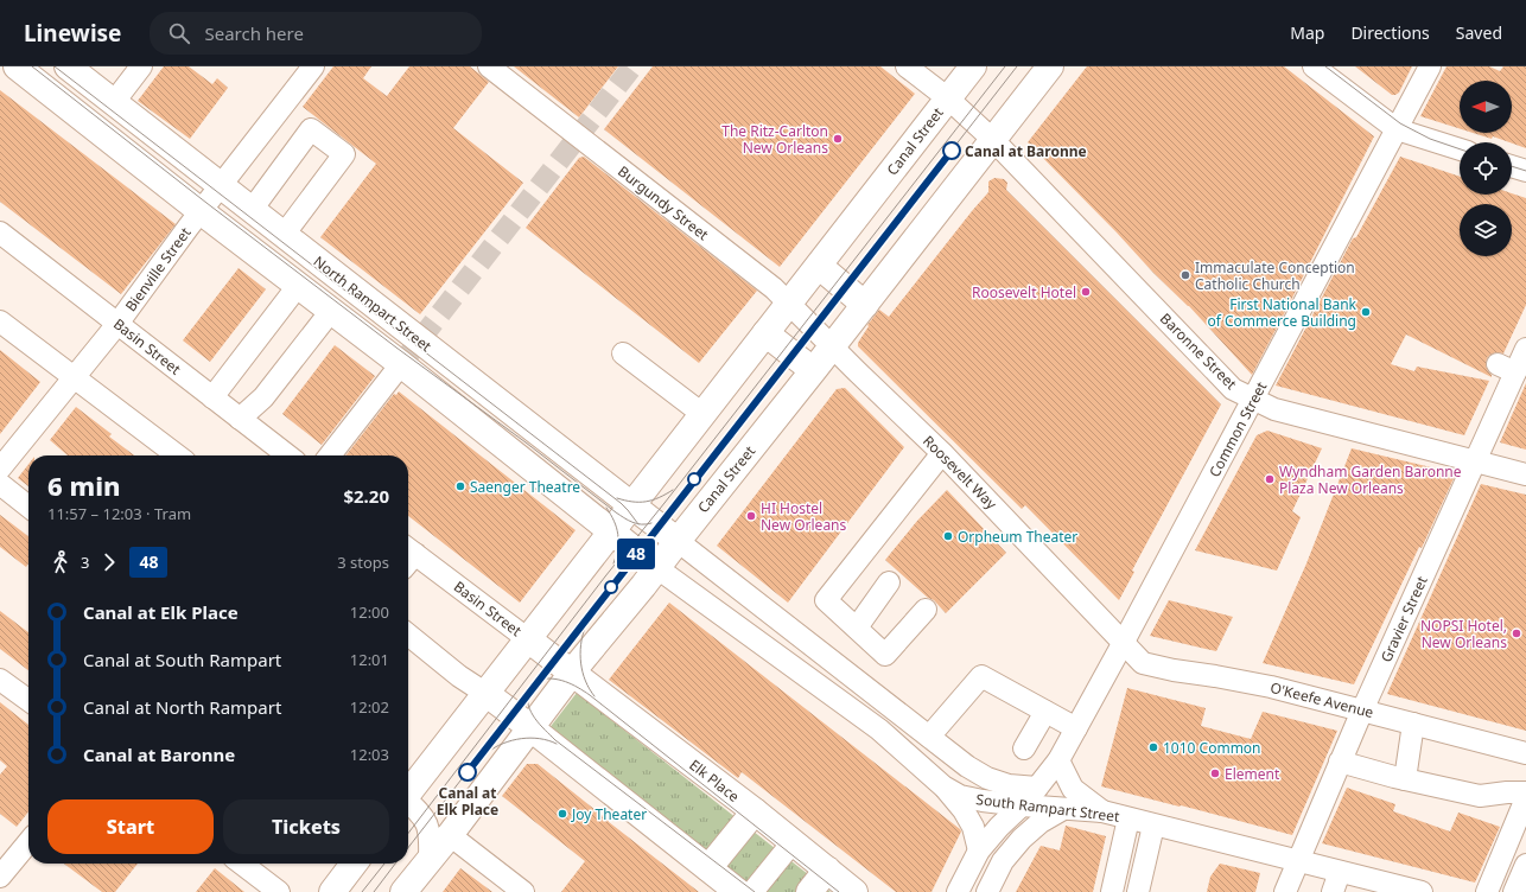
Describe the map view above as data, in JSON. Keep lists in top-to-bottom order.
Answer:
{
  "streets": {
    "main road": [
      "Canal Street",
      "North Rampart Street",
      "Basin Street",
      "Elk Place",
      "South Rampart Street"
    ],
    "street": [
      "Burgundy Street",
      "Bienville Street",
      "Baronne Street",
      "Common Street",
      "Roosevelt Way",
      "Gravier Street",
      "O'Keefe Avenue"
    ]
  },
  "crossings": [
    ["Canal Street", "Burgundy Street"],
    ["Canal Street", "North Rampart Street"],
    ["Canal Street", "Basin Street"],
    ["Canal Street", "Baronne Street"],
    ["Canal Street", "Roosevelt Way"],
    ["Canal Street", "Elk Place"],
    ["Canal Street", "South Rampart Street"],
    ["Burgundy Street", "Roosevelt Way"],
    ["Bienville Street", "North Rampart Street"],
    ["Bienville Street", "Basin Street"],
    ["North Rampart Street", "South Rampart Street"],
    ["Basin Street", "Elk Place"],
    ["Baronne Street", "Common Street"],
    ["Baronne Street", "Gravier Street"],
    ["Common Street", "Roosevelt Way"],
    ["Common Street", "O'Keefe Avenue"],
    ["Common Street", "South Rampart Street"],
    ["Roosevelt Way", "O'Keefe Avenue"],
    ["Gravier Street", "O'Keefe Avenue"],
    ["Gravier Street", "South Rampart Street"]
  ],
  "places": [
    "The Ritz-Carlton New Orleans",
    "Canal at Baronne",
    "Immaculate Conception Catholic Church",
    "Roosevelt Hotel",
    "First National Bank of Commerce Building",
    "Wyndham Garden Baronne Plaza New Orleans",
    "Saenger Theatre",
    "HI Hostel New Orleans",
    "Orpheum Theater",
    "NOPSI Hotel, New Orleans",
    "1010 Common",
    "Canal at Elk Place",
    "Element",
    "Joy Theater"
  ],
  "lines": ["tram line 48"],
  "north": "left",
  "page": {
    "header": "Linewise",
    "search": "Search here",
    "nav": ["Map", "Directions", "Saved"],
    "on_map": "48",
    "heading": ["6 min", "11:57 – 12:03 · Tram", "$2.20"],
    "legs": ["3", "48", "3 stops"],
    "list": [
      {
        "name": "Canal at Elk Place",
        "value": "12:00"
      },
      {
        "name": "Canal at South Rampart",
        "value": "12:01"
      },
      {
        "name": "Canal at North Rampart",
        "value": "12:02"
      },
      {
        "name": "Canal at Baronne",
        "value": "12:03"
      }
    ],
    "buttons": ["Start", "Tickets"]
  }
}
